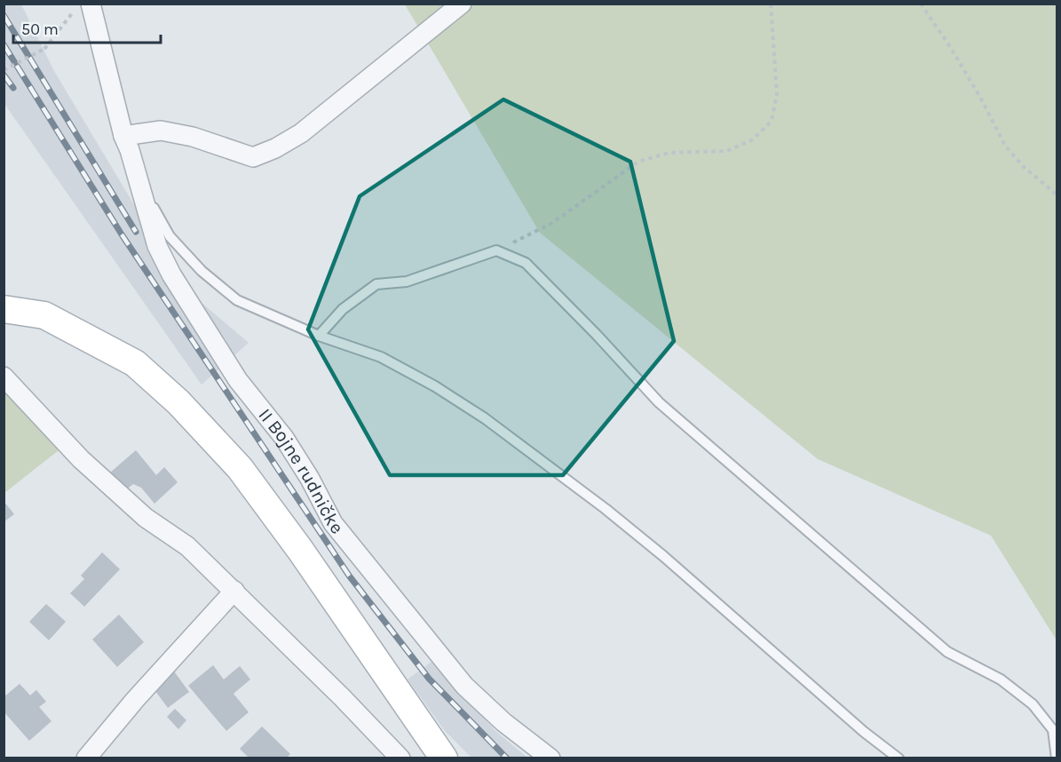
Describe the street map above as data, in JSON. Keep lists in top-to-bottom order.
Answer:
{
  "streets": {
    "street": ["II Bojne rudničke"]
  },
  "scale_bar": "50 m"
}
